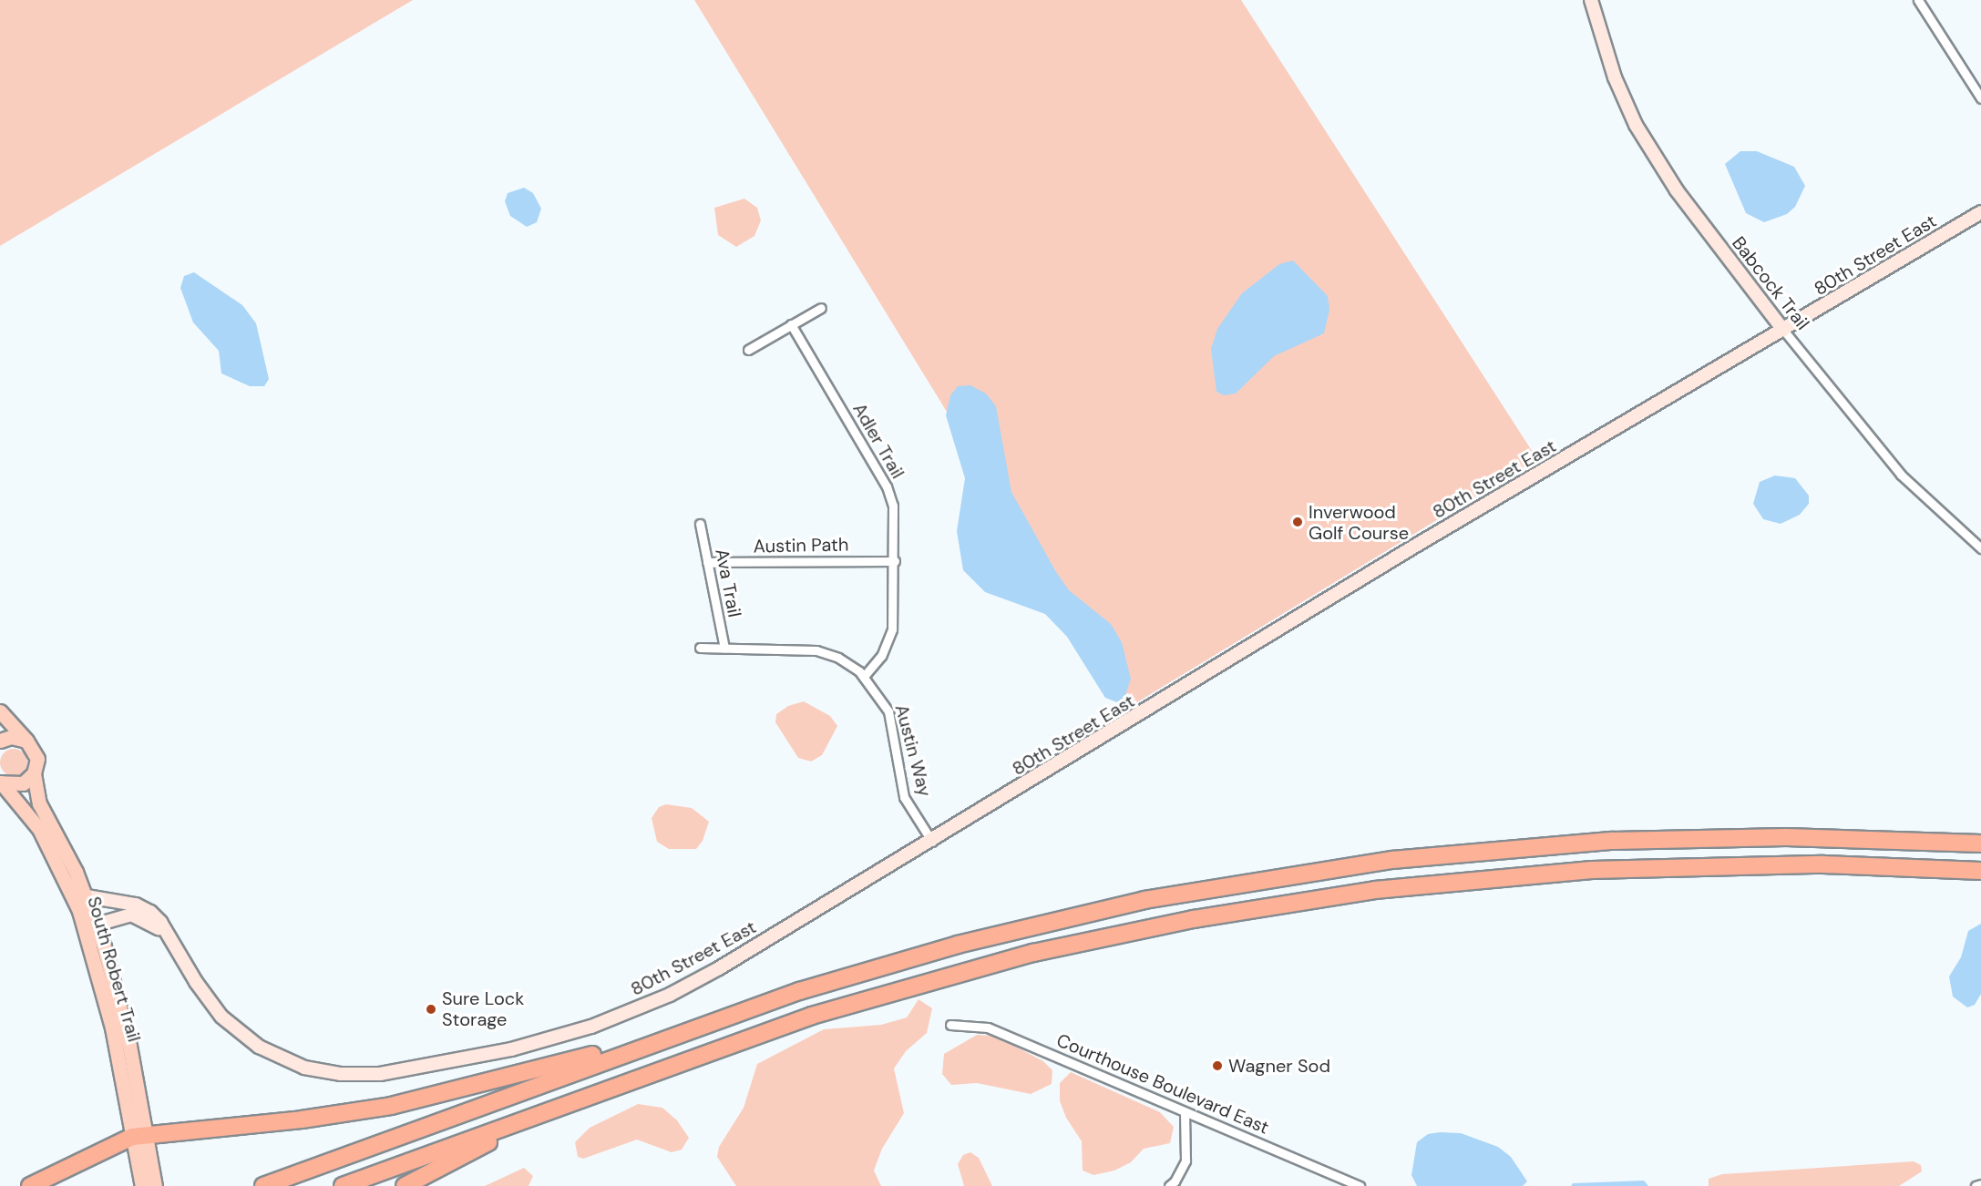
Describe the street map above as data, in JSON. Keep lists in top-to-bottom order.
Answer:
{
  "streets": {
    "main road": ["South Robert Trail"],
    "street": [
      "80th Street East",
      "Babcock Trail",
      "Adler Trail",
      "Austin Path",
      "Ava Trail",
      "Austin Way",
      "Courthouse Boulevard East"
    ]
  },
  "crossings": [
    ["80th Street East", "Babcock Trail"],
    ["80th Street East", "Austin Way"],
    ["80th Street East", "South Robert Trail"],
    ["Adler Trail", "Austin Path"],
    ["Adler Trail", "Austin Way"],
    ["Austin Path", "Ava Trail"],
    ["Ava Trail", "Austin Way"]
  ],
  "places": ["Inverwood Golf Course", "Sure Lock Storage", "Wagner Sod"]
}
